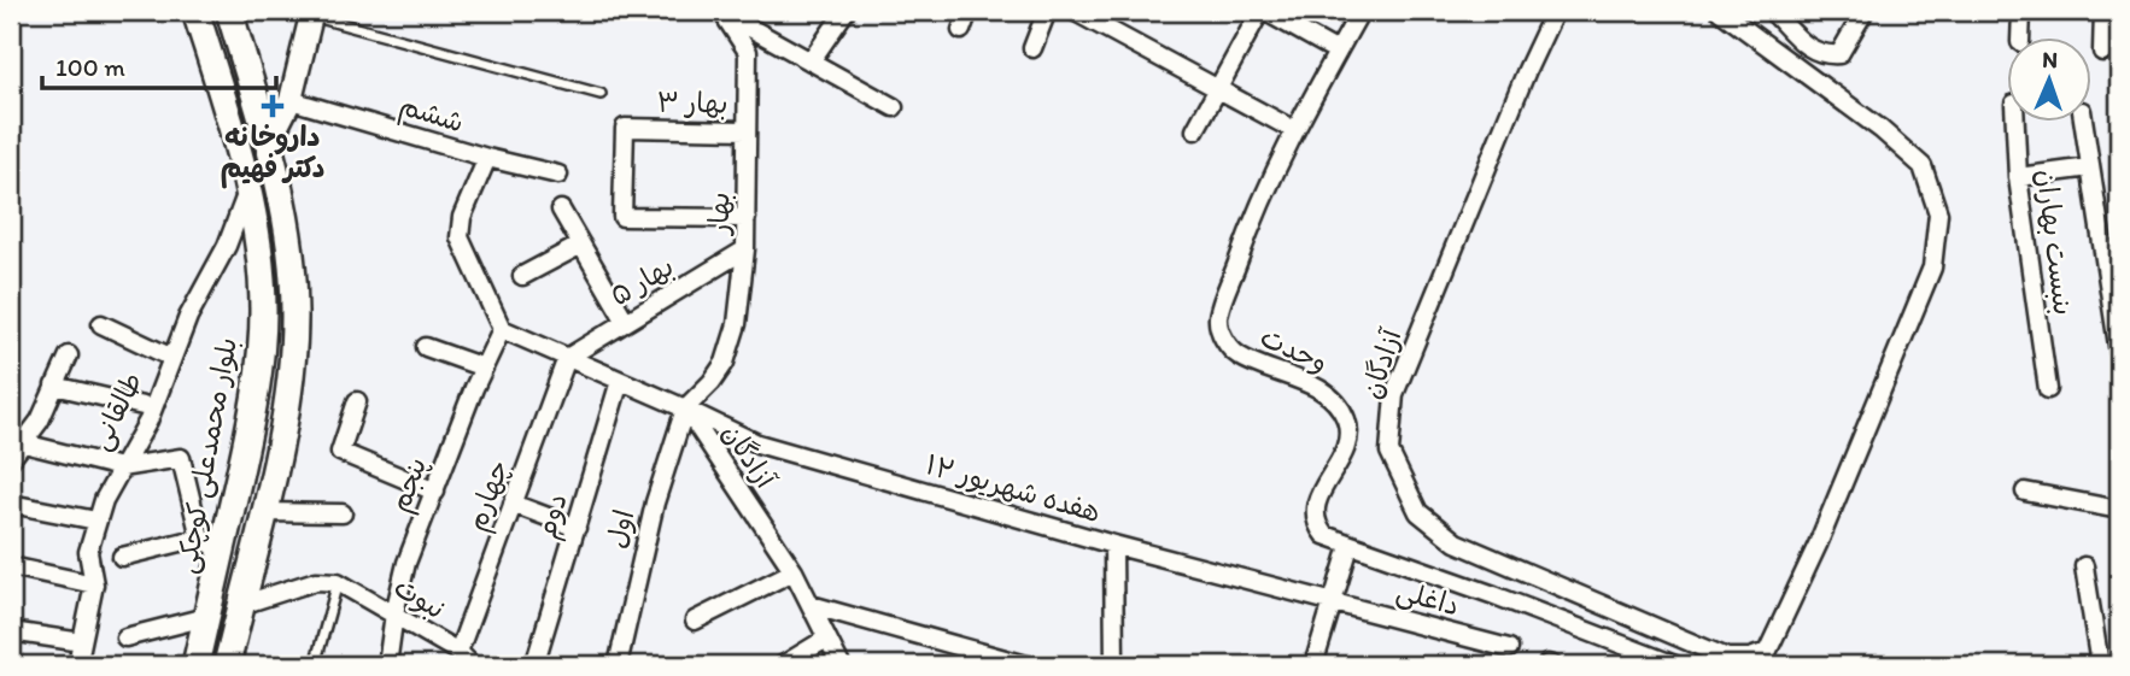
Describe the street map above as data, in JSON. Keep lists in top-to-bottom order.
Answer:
{
  "streets": {
    "main road": ["بلوار محمدعلی کوچکی"],
    "street": [
      "بهار ۳",
      "ششم",
      "بهار",
      "بنبست بهاران",
      "بهار ۵",
      "وحدت",
      "آزادگان",
      "طالقانی",
      "پنجم",
      "هفده شهریور ۱۲",
      "چهارم",
      "دوم",
      "اول",
      "نبوت",
      "داغلی"
    ]
  },
  "crossings": [
    ["بهار ۳", "بهار"],
    ["بهار", "بهار ۵"],
    ["بهار", "آزادگان"],
    ["بهار", "هفده شهریور ۱۲"],
    ["بهار", "اول"],
    ["بهار ۵", "هفده شهریور ۱۲"],
    ["بهار ۵", "چهارم"],
    ["آزادگان", "هفده شهریور ۱۲"],
    ["آزادگان", "اول"],
    ["طالقانی", "بلوار محمدعلی کوچکی"],
    ["پنجم", "هفده شهریور ۱۲"],
    ["پنجم", "نبوت"],
    ["هفده شهریور ۱۲", "چهارم"],
    ["هفده شهریور ۱۲", "دوم"],
    ["هفده شهریور ۱۲", "اول"],
    ["هفده شهریور ۱۲", "داغلی"],
    ["چهارم", "نبوت"]
  ],
  "places": {
    "health": ["داروخانه دکتر فهیم"]
  },
  "scale_bar": "100 m",
  "north": "top"
}
